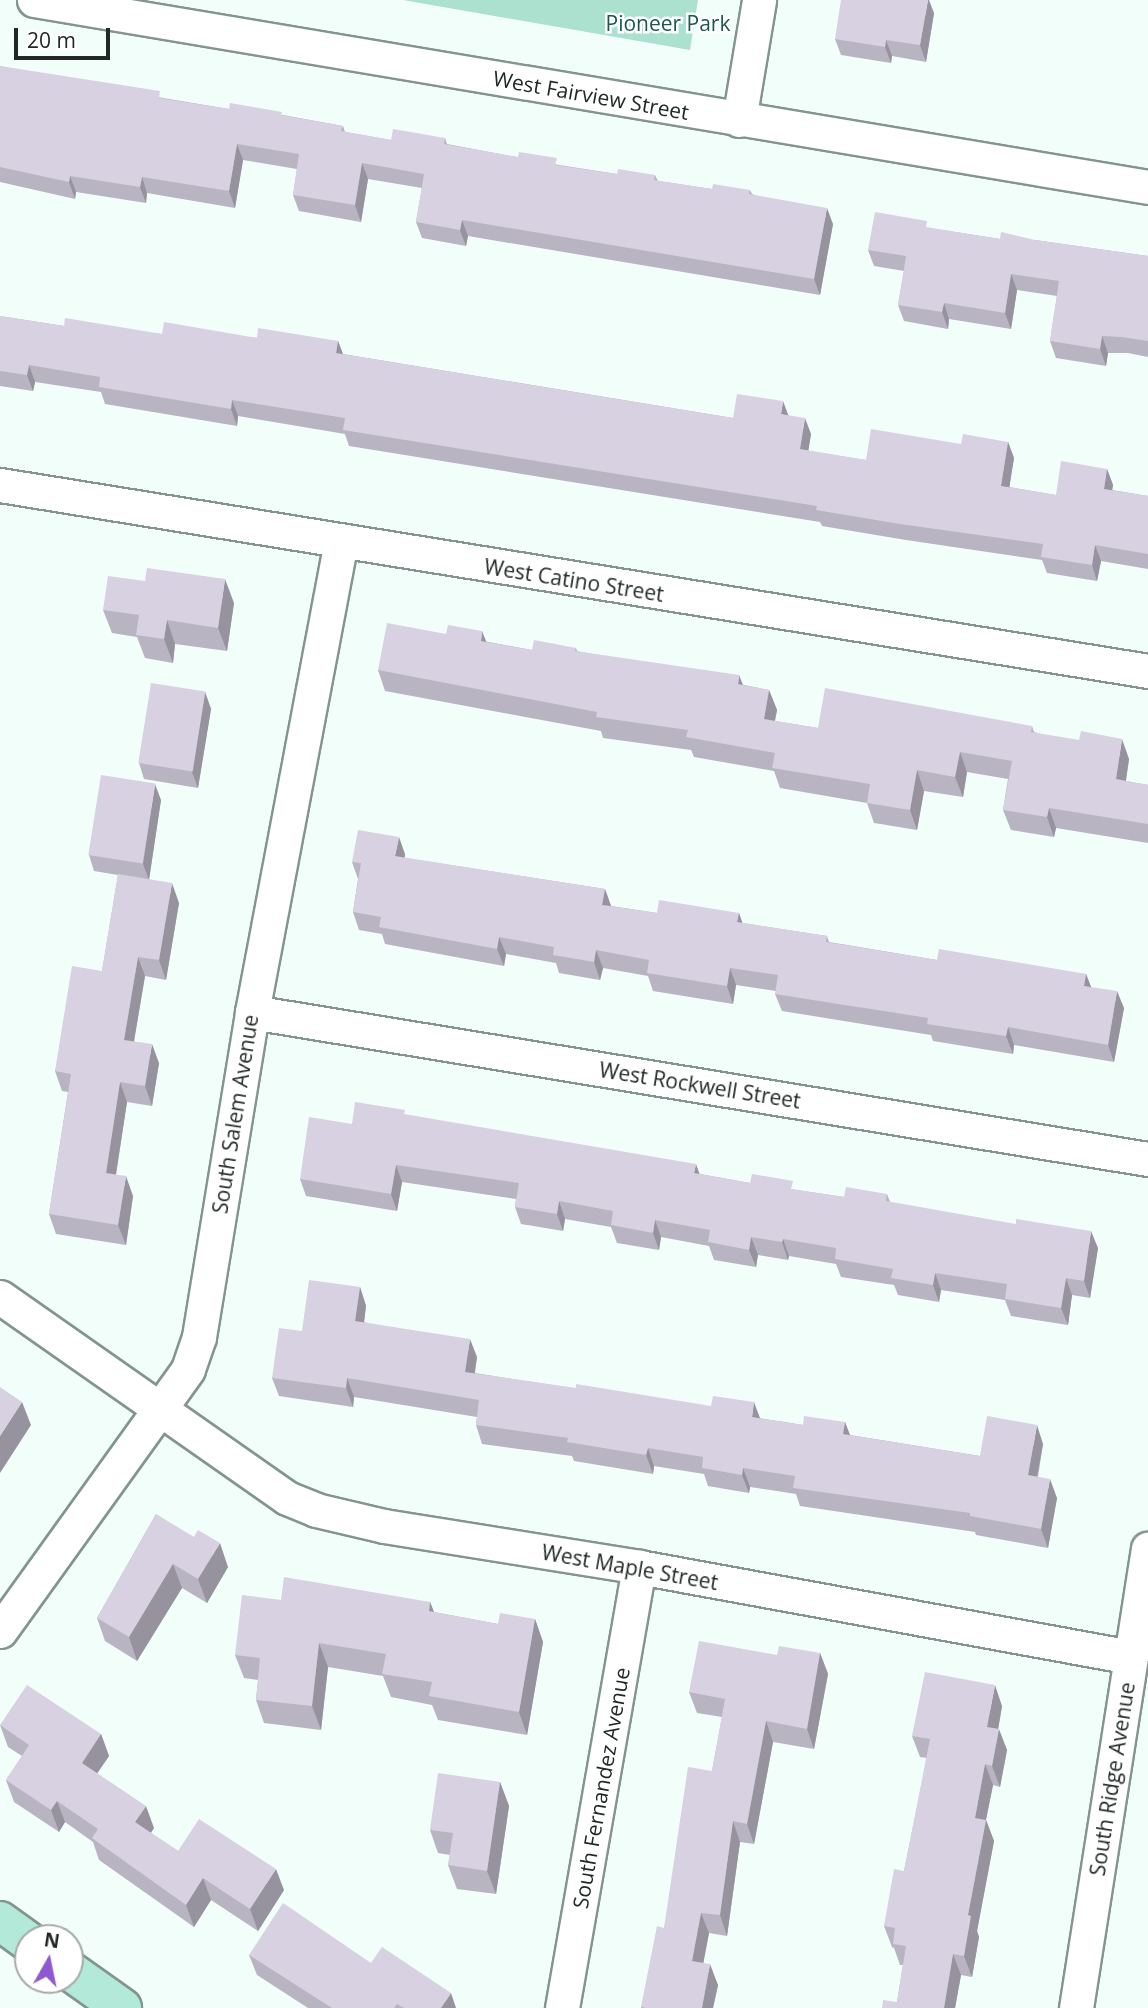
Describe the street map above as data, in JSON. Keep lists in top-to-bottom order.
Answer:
{
  "streets": {
    "street": [
      "West Fairview Street",
      "West Catino Street",
      "West Rockwell Street",
      "South Salem Avenue",
      "West Maple Street",
      "South Ridge Avenue",
      "South Fernandez Avenue"
    ]
  },
  "crossings": [
    ["West Catino Street", "South Salem Avenue"],
    ["West Rockwell Street", "South Salem Avenue"],
    ["South Salem Avenue", "West Maple Street"],
    ["West Maple Street", "South Ridge Avenue"],
    ["West Maple Street", "South Fernandez Avenue"]
  ],
  "parks": ["Pioneer Park"],
  "scale_bar": "20 m",
  "north": "top"
}
